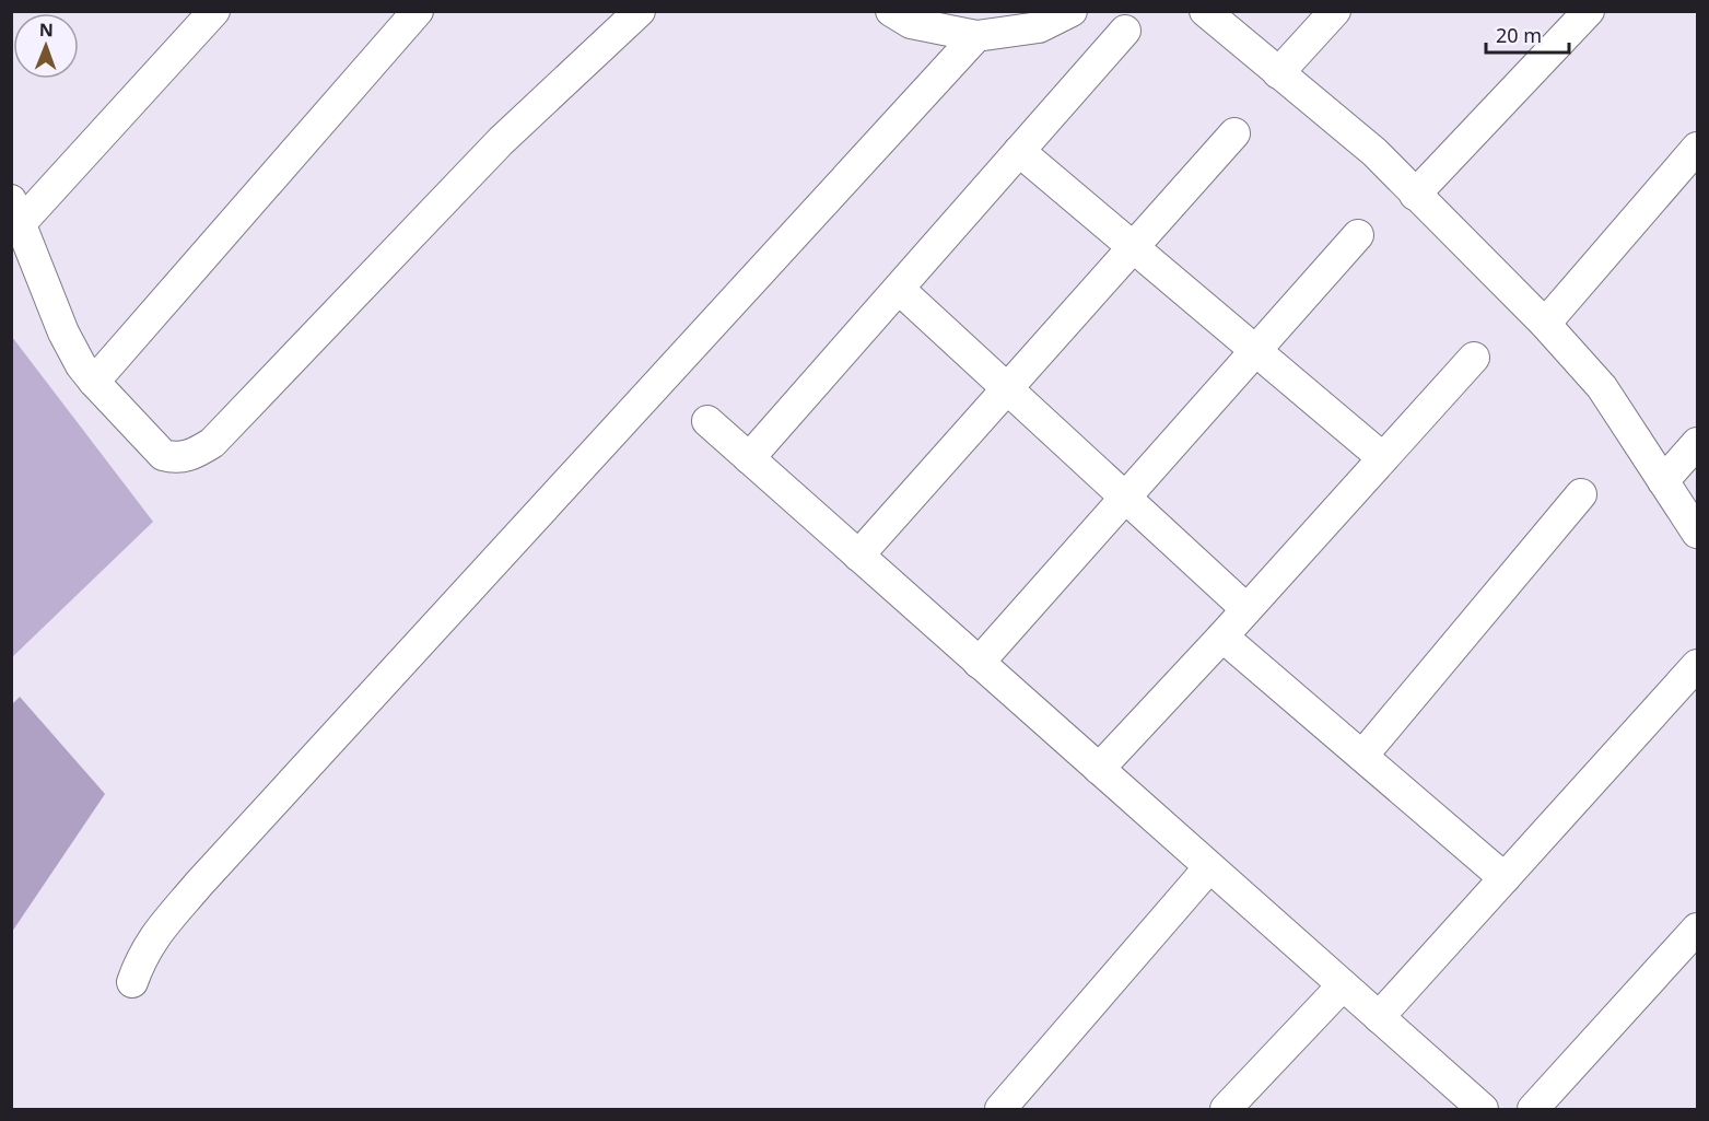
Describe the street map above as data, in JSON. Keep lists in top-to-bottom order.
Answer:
{
  "scale_bar": "20 m",
  "north": "top"
}
